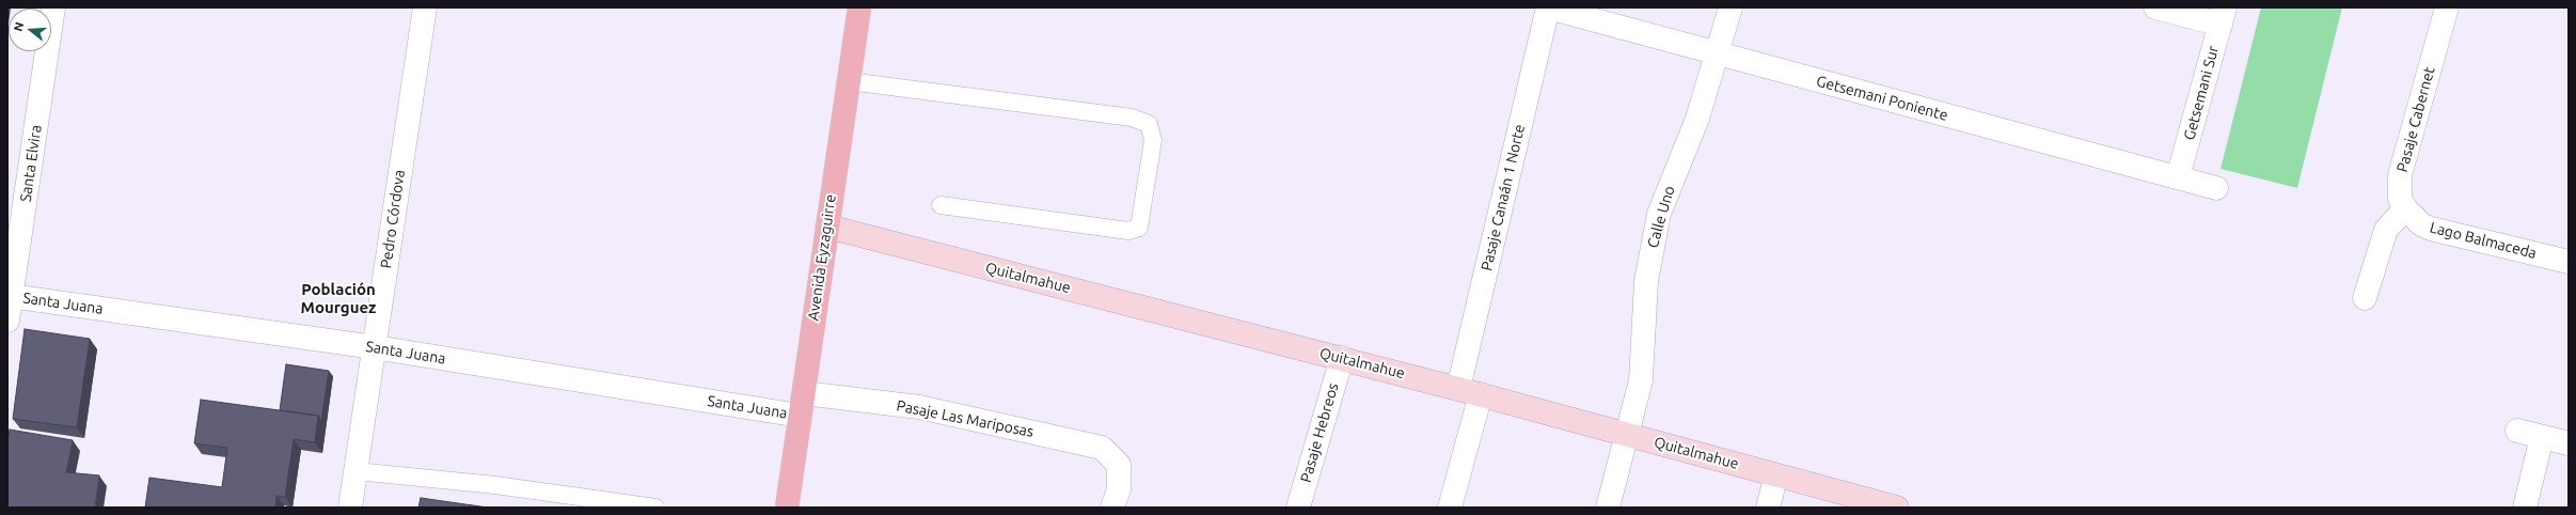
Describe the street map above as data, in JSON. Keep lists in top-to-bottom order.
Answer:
{
  "streets": {
    "main road": ["Avenida Eyzaguirre"],
    "street": [
      "Getsemani Sur",
      "Getsemani Poniente",
      "Pasaje Cabernet",
      "Santa Elvira",
      "Pasaje Canaán 1 Norte",
      "Calle Uno",
      "Pedro Córdova",
      "Lago Balmaceda",
      "Quitalmahue",
      "Santa Juana",
      "Pasaje Las Mariposas",
      "Pasaje Hebreos"
    ]
  },
  "crossings": [
    ["Getsemani Sur", "Getsemani Poniente"],
    ["Getsemani Poniente", "Pasaje Canaán 1 Norte"],
    ["Getsemani Poniente", "Calle Uno"],
    ["Pasaje Cabernet", "Lago Balmaceda"],
    ["Santa Elvira", "Santa Juana"],
    ["Pasaje Canaán 1 Norte", "Quitalmahue"],
    ["Calle Uno", "Quitalmahue"],
    ["Pedro Córdova", "Santa Juana"],
    ["Avenida Eyzaguirre", "Quitalmahue"],
    ["Avenida Eyzaguirre", "Santa Juana"],
    ["Avenida Eyzaguirre", "Pasaje Las Mariposas"],
    ["Quitalmahue", "Pasaje Hebreos"]
  ],
  "districts": ["Población Mourguez"],
  "north": "left"
}
